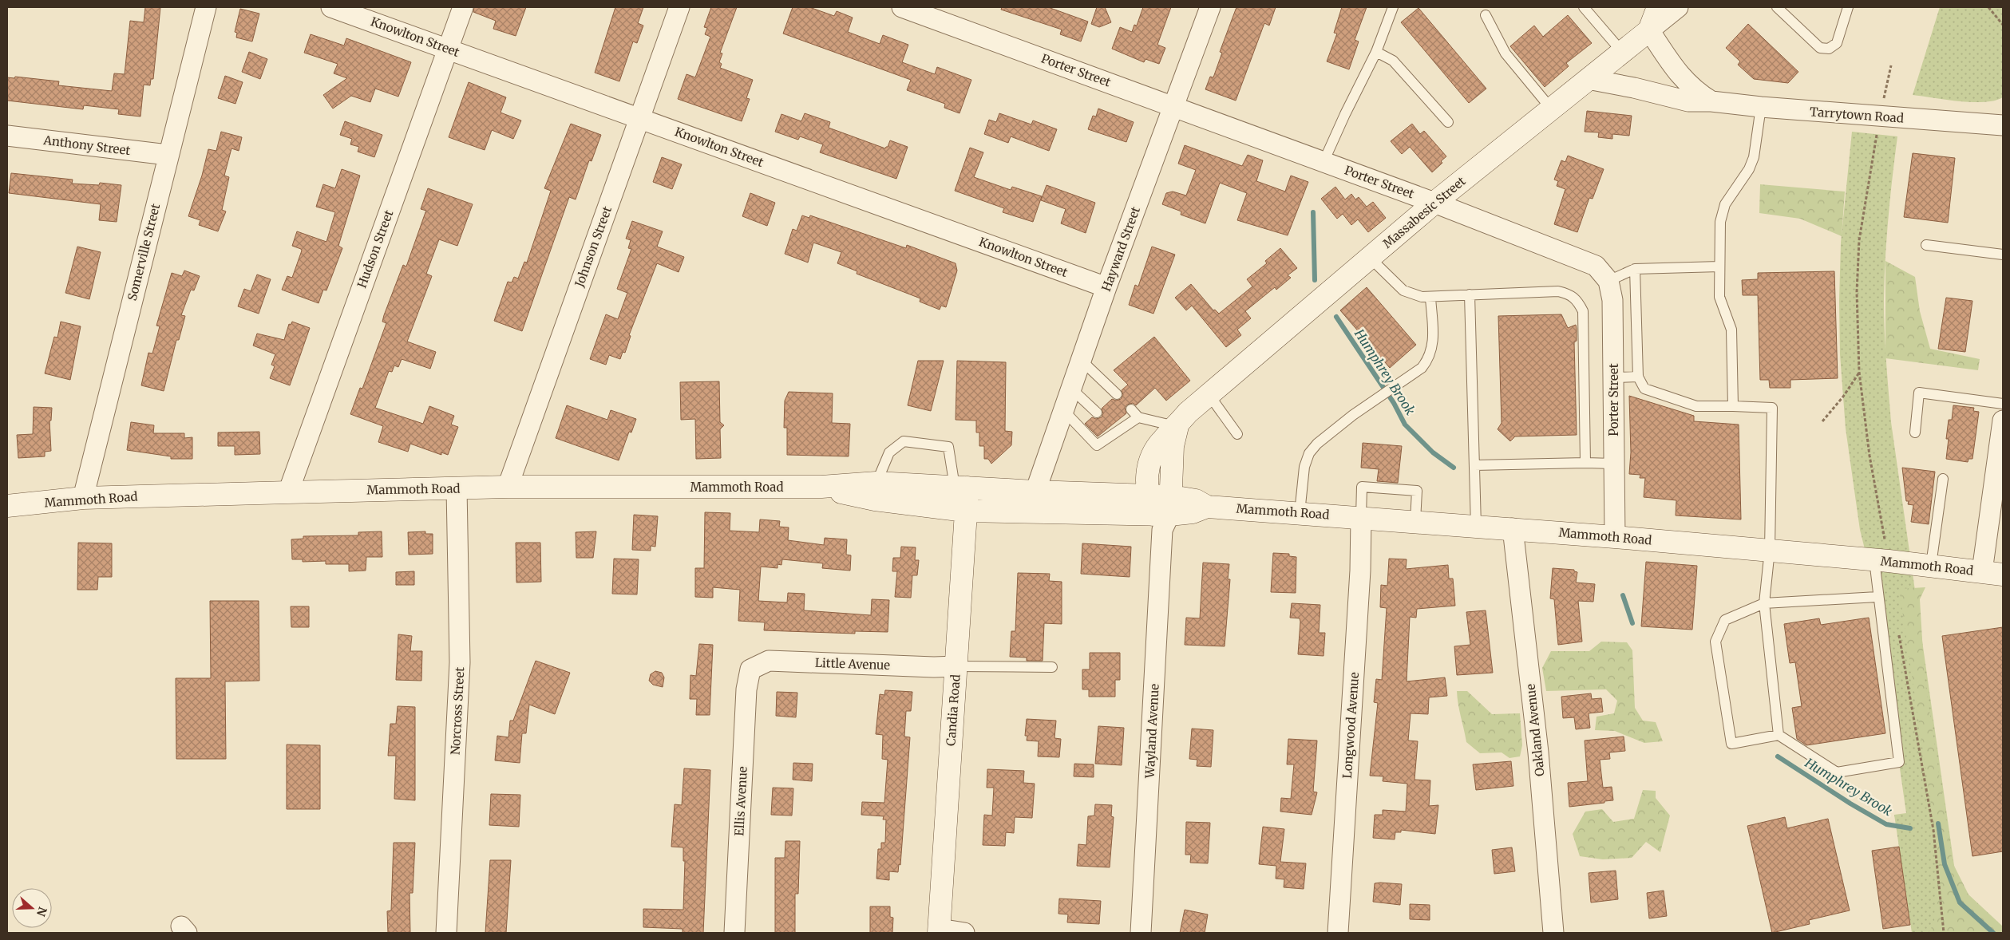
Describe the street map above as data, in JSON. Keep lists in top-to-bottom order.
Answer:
{
  "streets": {
    "main road": ["Massabesic Street", "Mammoth Road", "Candia Road"],
    "street": [
      "Knowlton Street",
      "Porter Street",
      "Tarrytown Road",
      "Anthony Street",
      "Johnson Street",
      "Hudson Street",
      "Hayward Street",
      "Somerville Street",
      "Little Avenue",
      "Norcross Street",
      "Longwood Avenue",
      "Oakland Avenue",
      "Wayland Avenue",
      "Ellis Avenue"
    ]
  },
  "crossings": [
    ["Knowlton Street", "Johnson Street"],
    ["Knowlton Street", "Hudson Street"],
    ["Knowlton Street", "Hayward Street"],
    ["Porter Street", "Massabesic Street"],
    ["Porter Street", "Hayward Street"],
    ["Porter Street", "Mammoth Road"],
    ["Tarrytown Road", "Massabesic Street"],
    ["Anthony Street", "Somerville Street"],
    ["Massabesic Street", "Mammoth Road"],
    ["Massabesic Street", "Wayland Avenue"],
    ["Johnson Street", "Mammoth Road"],
    ["Hudson Street", "Mammoth Road"],
    ["Hayward Street", "Mammoth Road"],
    ["Somerville Street", "Mammoth Road"],
    ["Mammoth Road", "Candia Road"],
    ["Mammoth Road", "Norcross Street"],
    ["Mammoth Road", "Longwood Avenue"],
    ["Mammoth Road", "Oakland Avenue"],
    ["Mammoth Road", "Wayland Avenue"],
    ["Little Avenue", "Candia Road"],
    ["Little Avenue", "Ellis Avenue"]
  ],
  "water": ["Humphrey Brook"],
  "north": "right"
}
